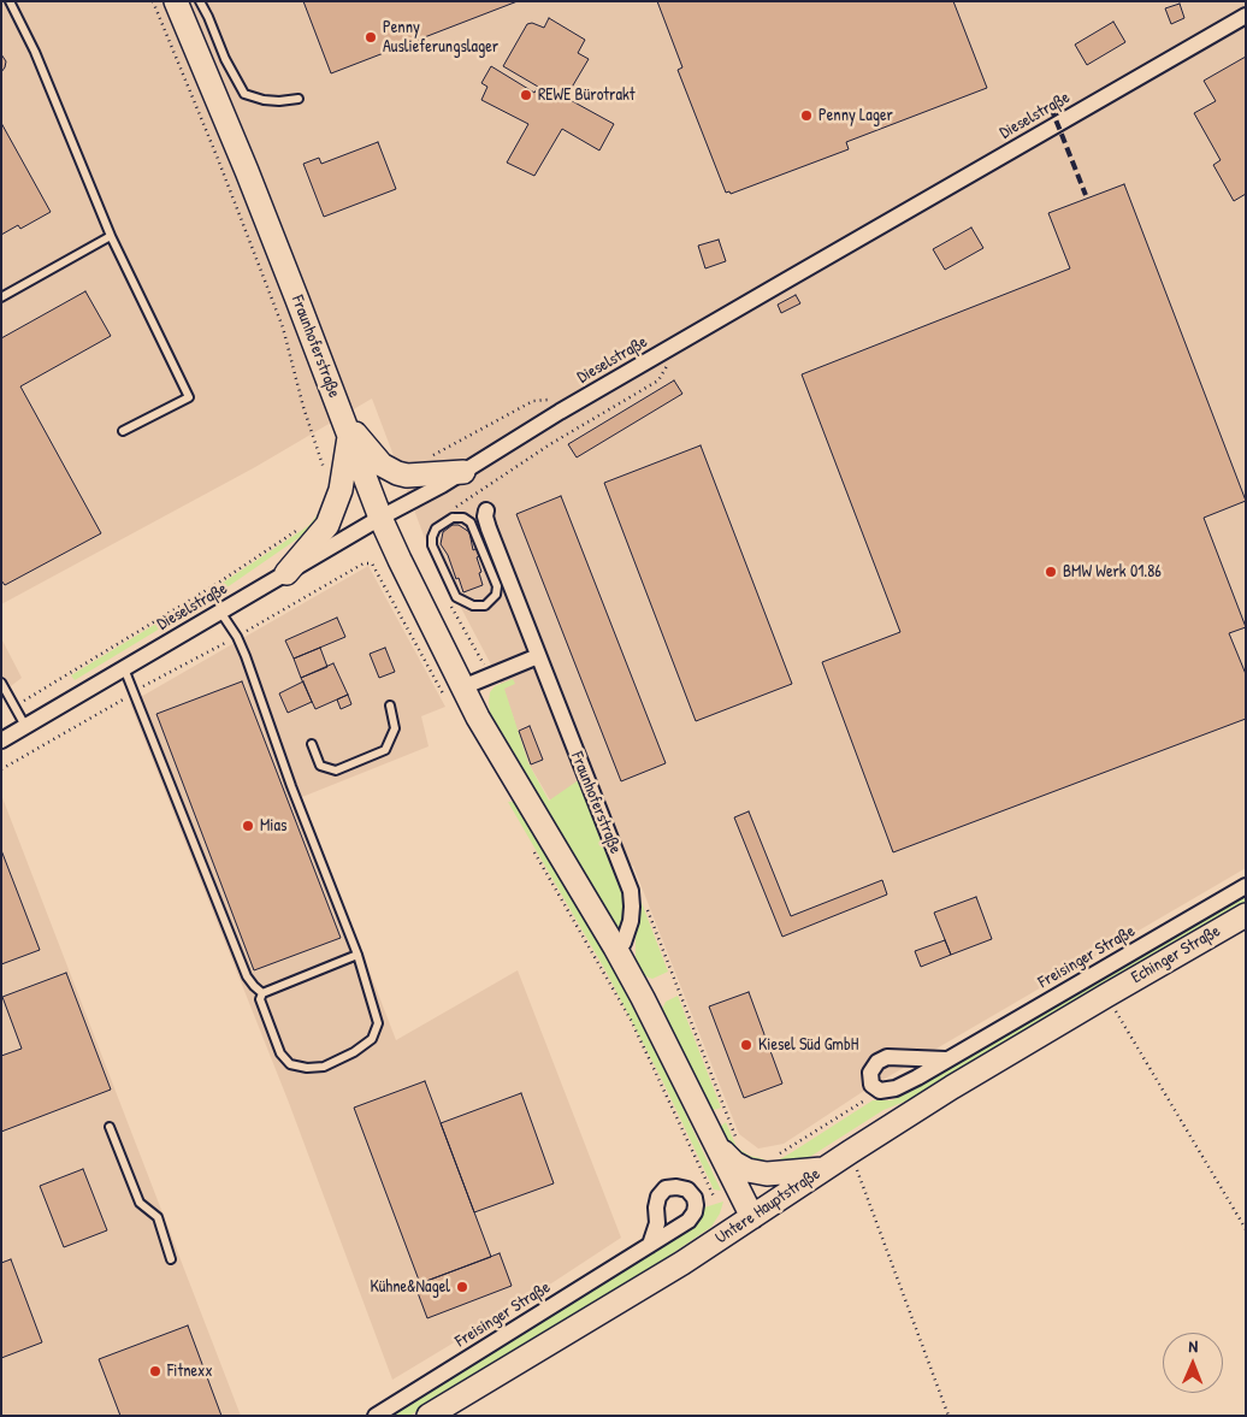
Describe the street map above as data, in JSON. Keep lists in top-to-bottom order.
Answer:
{
  "streets": {
    "main road": ["Fraunhoferstraße", "Echinger Straße", "Untere Hauptstraße"],
    "street": ["Dieselstraße", "Freisinger Straße"]
  },
  "crossings": [
    ["Dieselstraße", "Fraunhoferstraße"],
    ["Fraunhoferstraße", "Untere Hauptstraße"],
    ["Echinger Straße", "Untere Hauptstraße"]
  ],
  "places": [
    "Penny Auslieferungslager",
    "REWE Bürotrakt",
    "Penny Lager",
    "BMW Werk 01.86",
    "Mias",
    "Kiesel Süd GmbH",
    "Kühne&Nagel",
    "Fitnexx"
  ],
  "north": "top"
}
